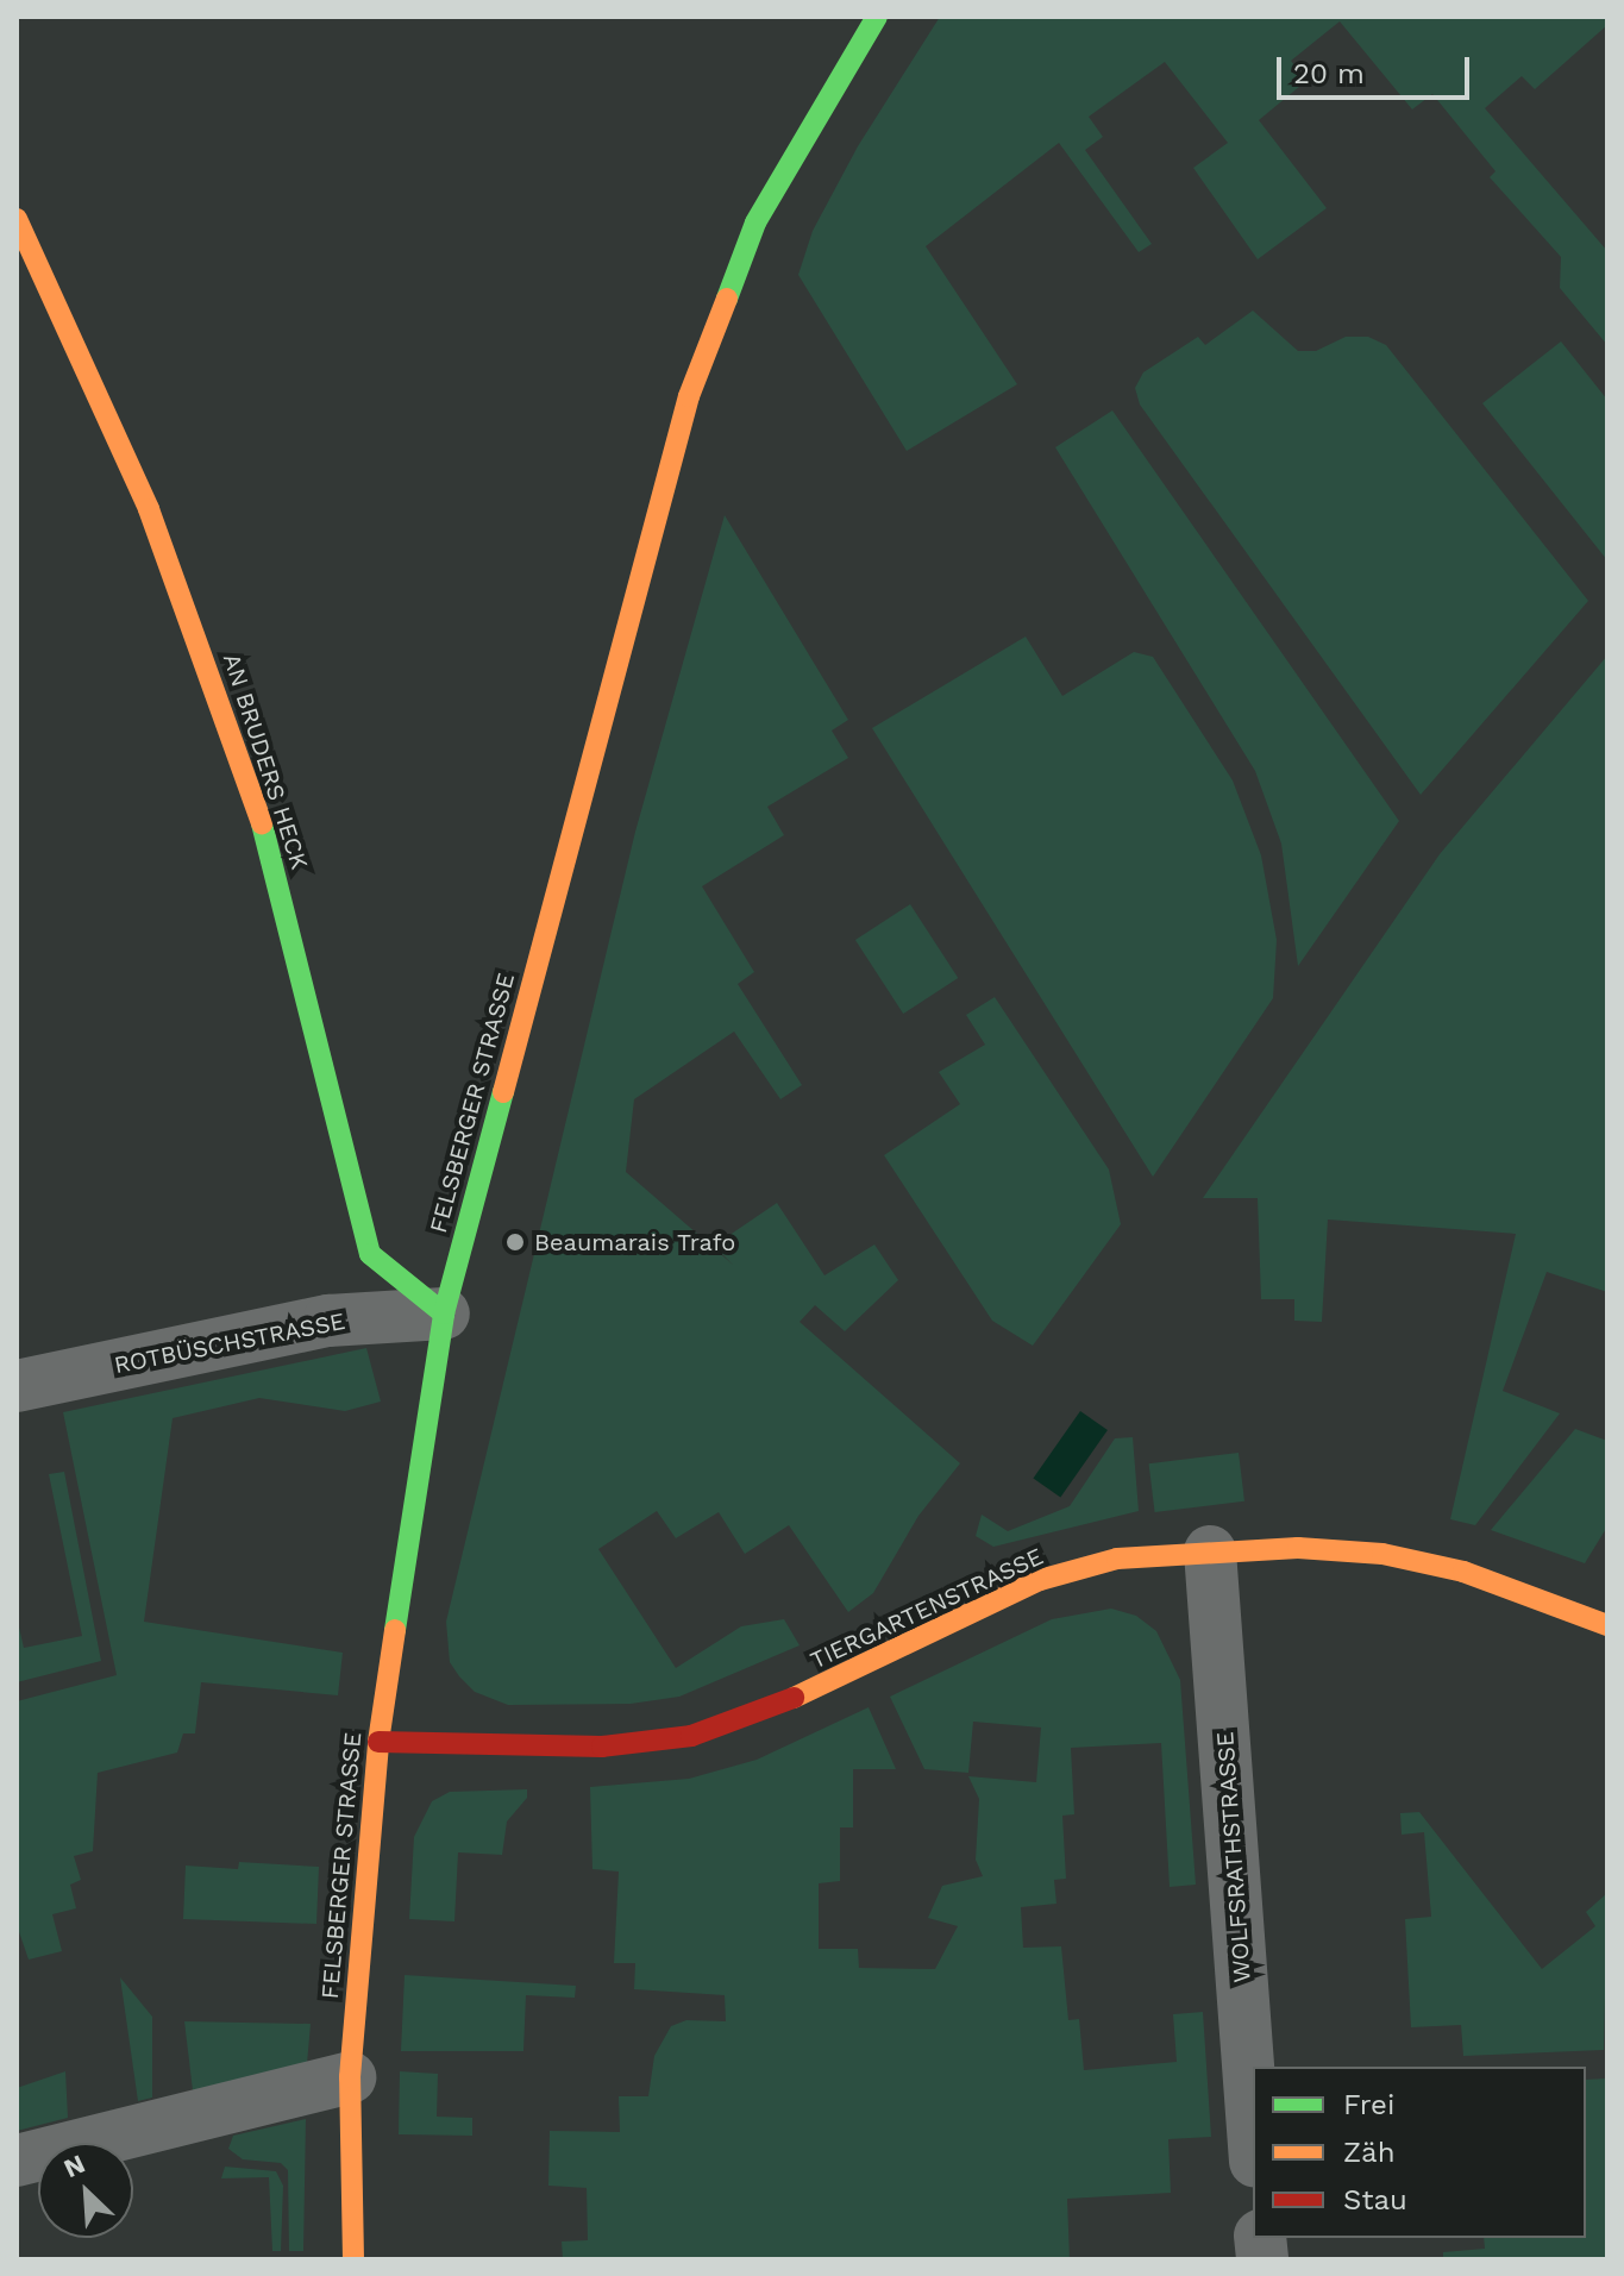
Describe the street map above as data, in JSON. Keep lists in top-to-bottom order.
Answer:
{
  "streets": {
    "street": [
      "AN BRUDERS HECK",
      "FELSBERGER STRASSE",
      "ROTBÜSCHSTRASSE",
      "TIERGARTENSTRASSE",
      "WOLFSRATHSTRASSE"
    ]
  },
  "crossings": [
    ["AN BRUDERS HECK", "FELSBERGER STRASSE"],
    ["AN BRUDERS HECK", "ROTBÜSCHSTRASSE"],
    ["FELSBERGER STRASSE", "ROTBÜSCHSTRASSE"],
    ["FELSBERGER STRASSE", "TIERGARTENSTRASSE"],
    ["TIERGARTENSTRASSE", "WOLFSRATHSTRASSE"]
  ],
  "places": ["Beaumarais Trafo"],
  "legend": ["Frei", "Zäh", "Stau"],
  "scale_bar": "20 m",
  "north": "top left"
}
